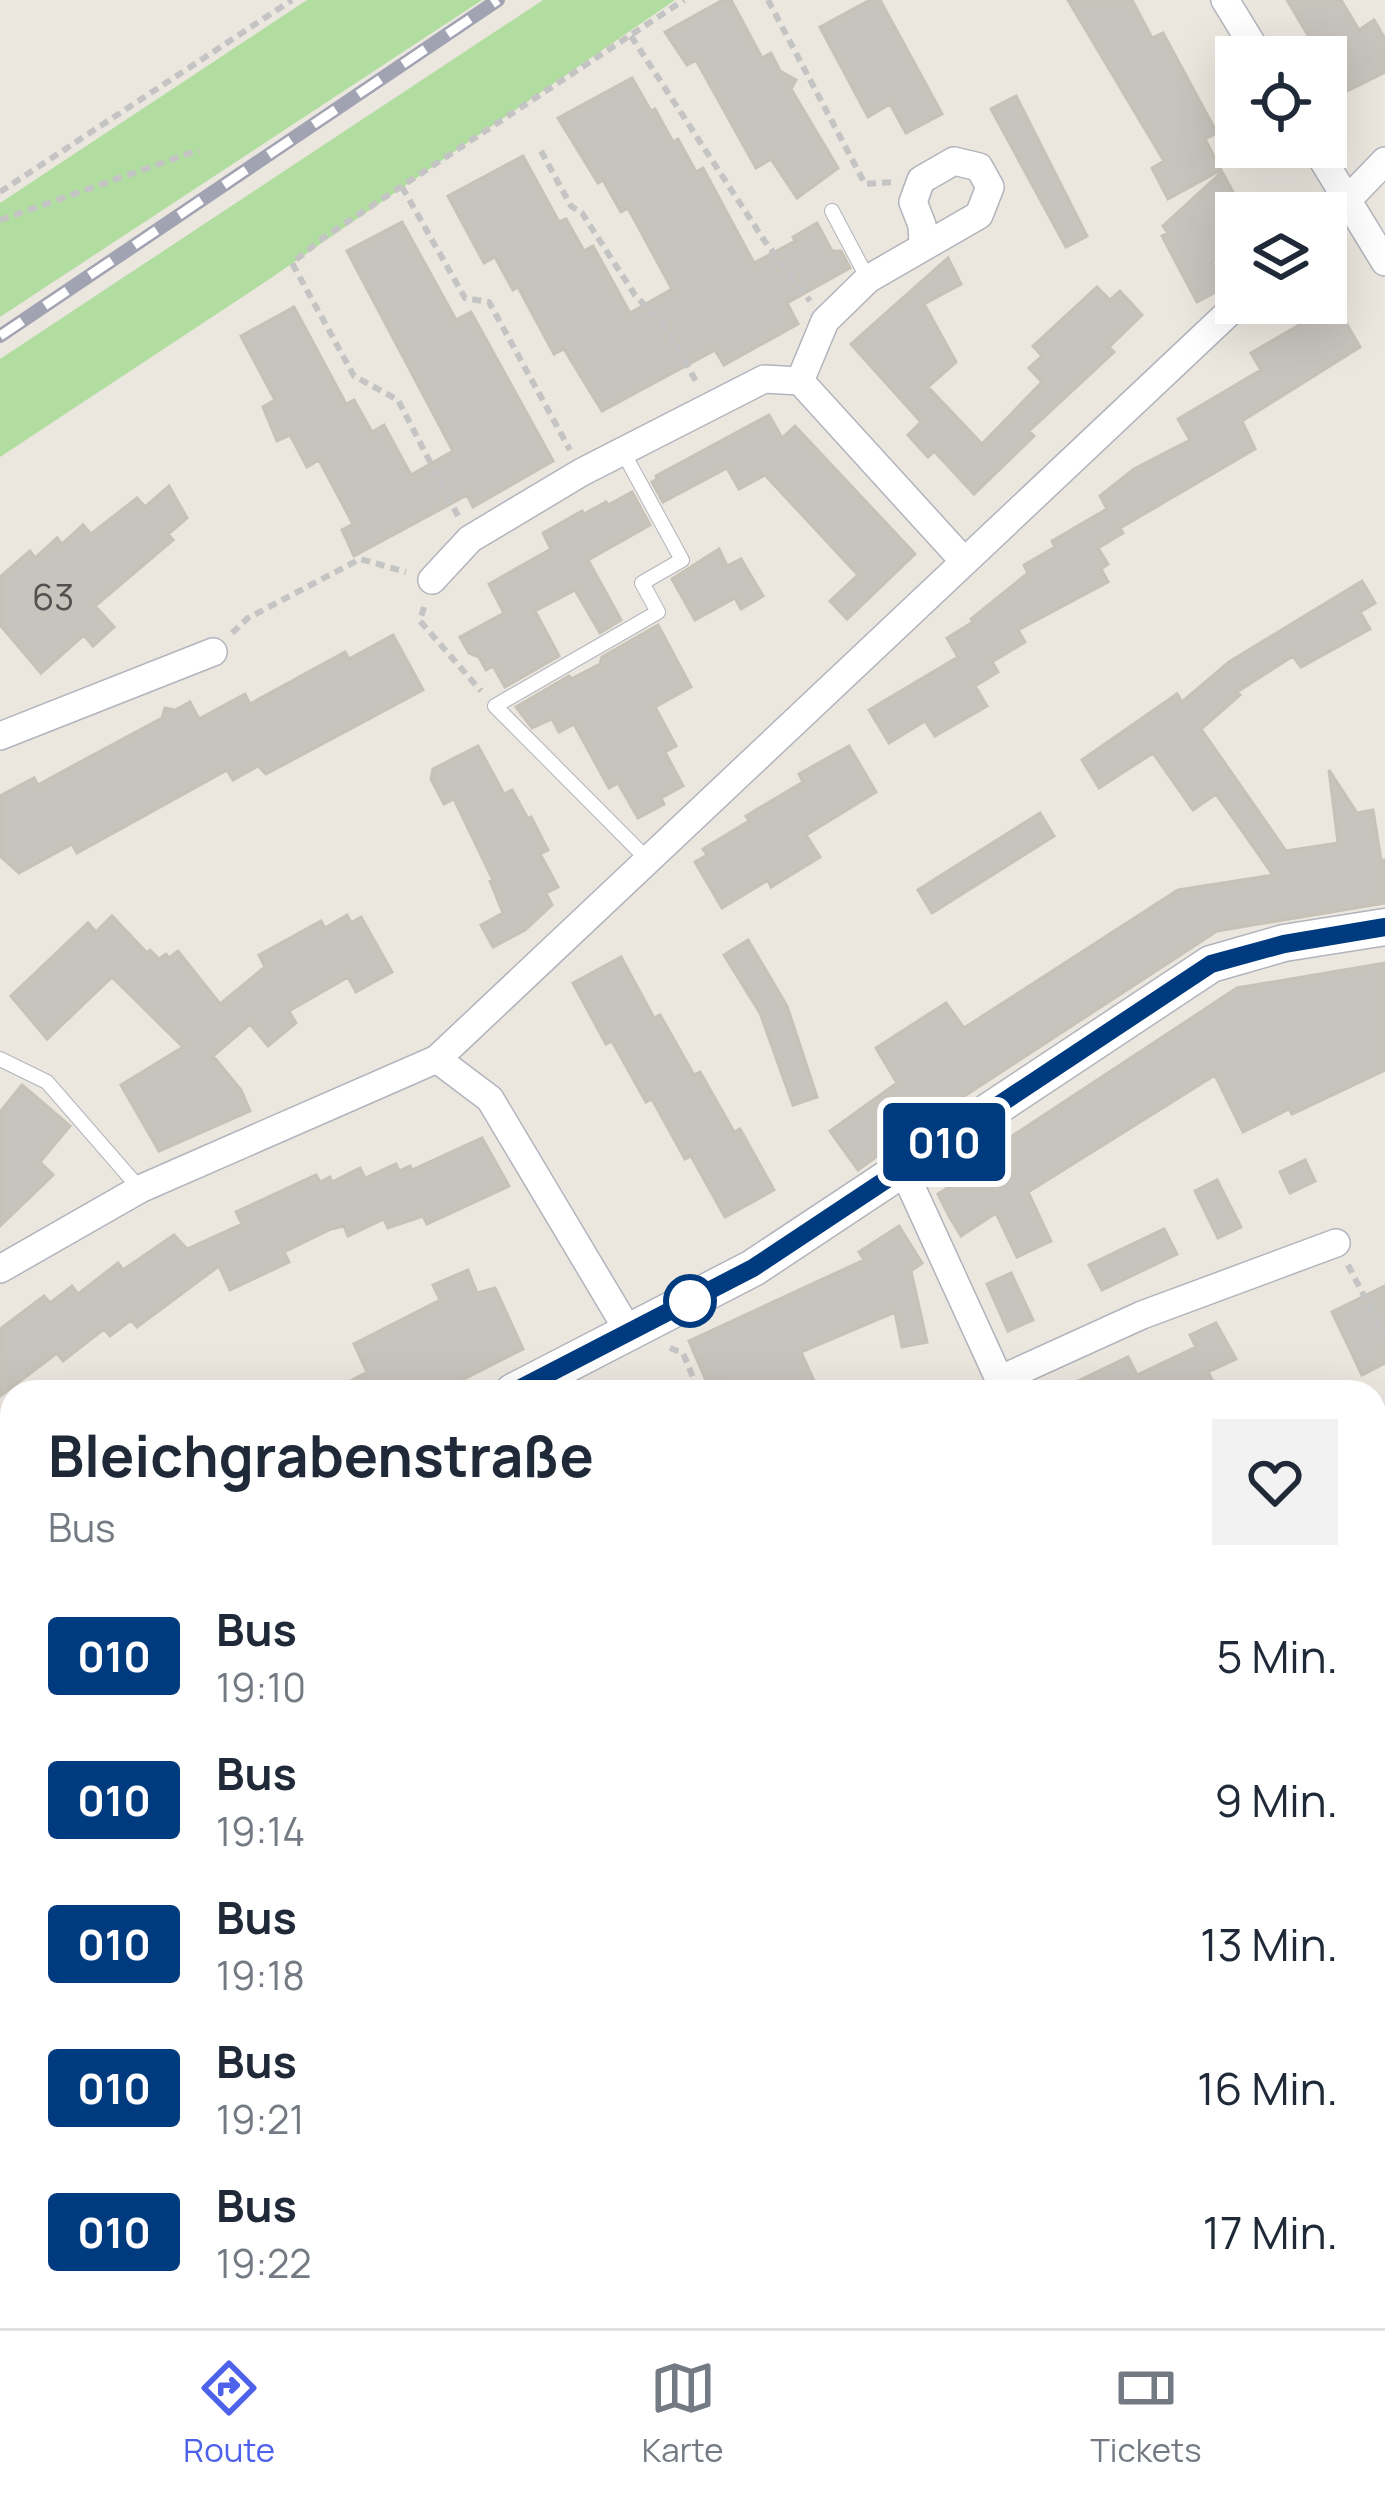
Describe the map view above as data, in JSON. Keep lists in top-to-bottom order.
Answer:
{
  "lines": ["bus line 010"],
  "house_numbers": ["63"],
  "page": {
    "on_map": "010",
    "heading": ["Bleichgrabenstraße", "Bus"],
    "list": [
      {
        "mark": "010",
        "name": "Bus",
        "note": "19:10",
        "value": "5 Min."
      },
      {
        "mark": "010",
        "name": "Bus",
        "note": "19:14",
        "value": "9 Min."
      },
      {
        "mark": "010",
        "name": "Bus",
        "note": "19:18",
        "value": "13 Min."
      },
      {
        "mark": "010",
        "name": "Bus",
        "note": "19:21",
        "value": "16 Min."
      },
      {
        "mark": "010",
        "name": "Bus",
        "note": "19:22",
        "value": "17 Min."
      }
    ],
    "tabs": ["Route", "Karte", "Tickets"]
  }
}
